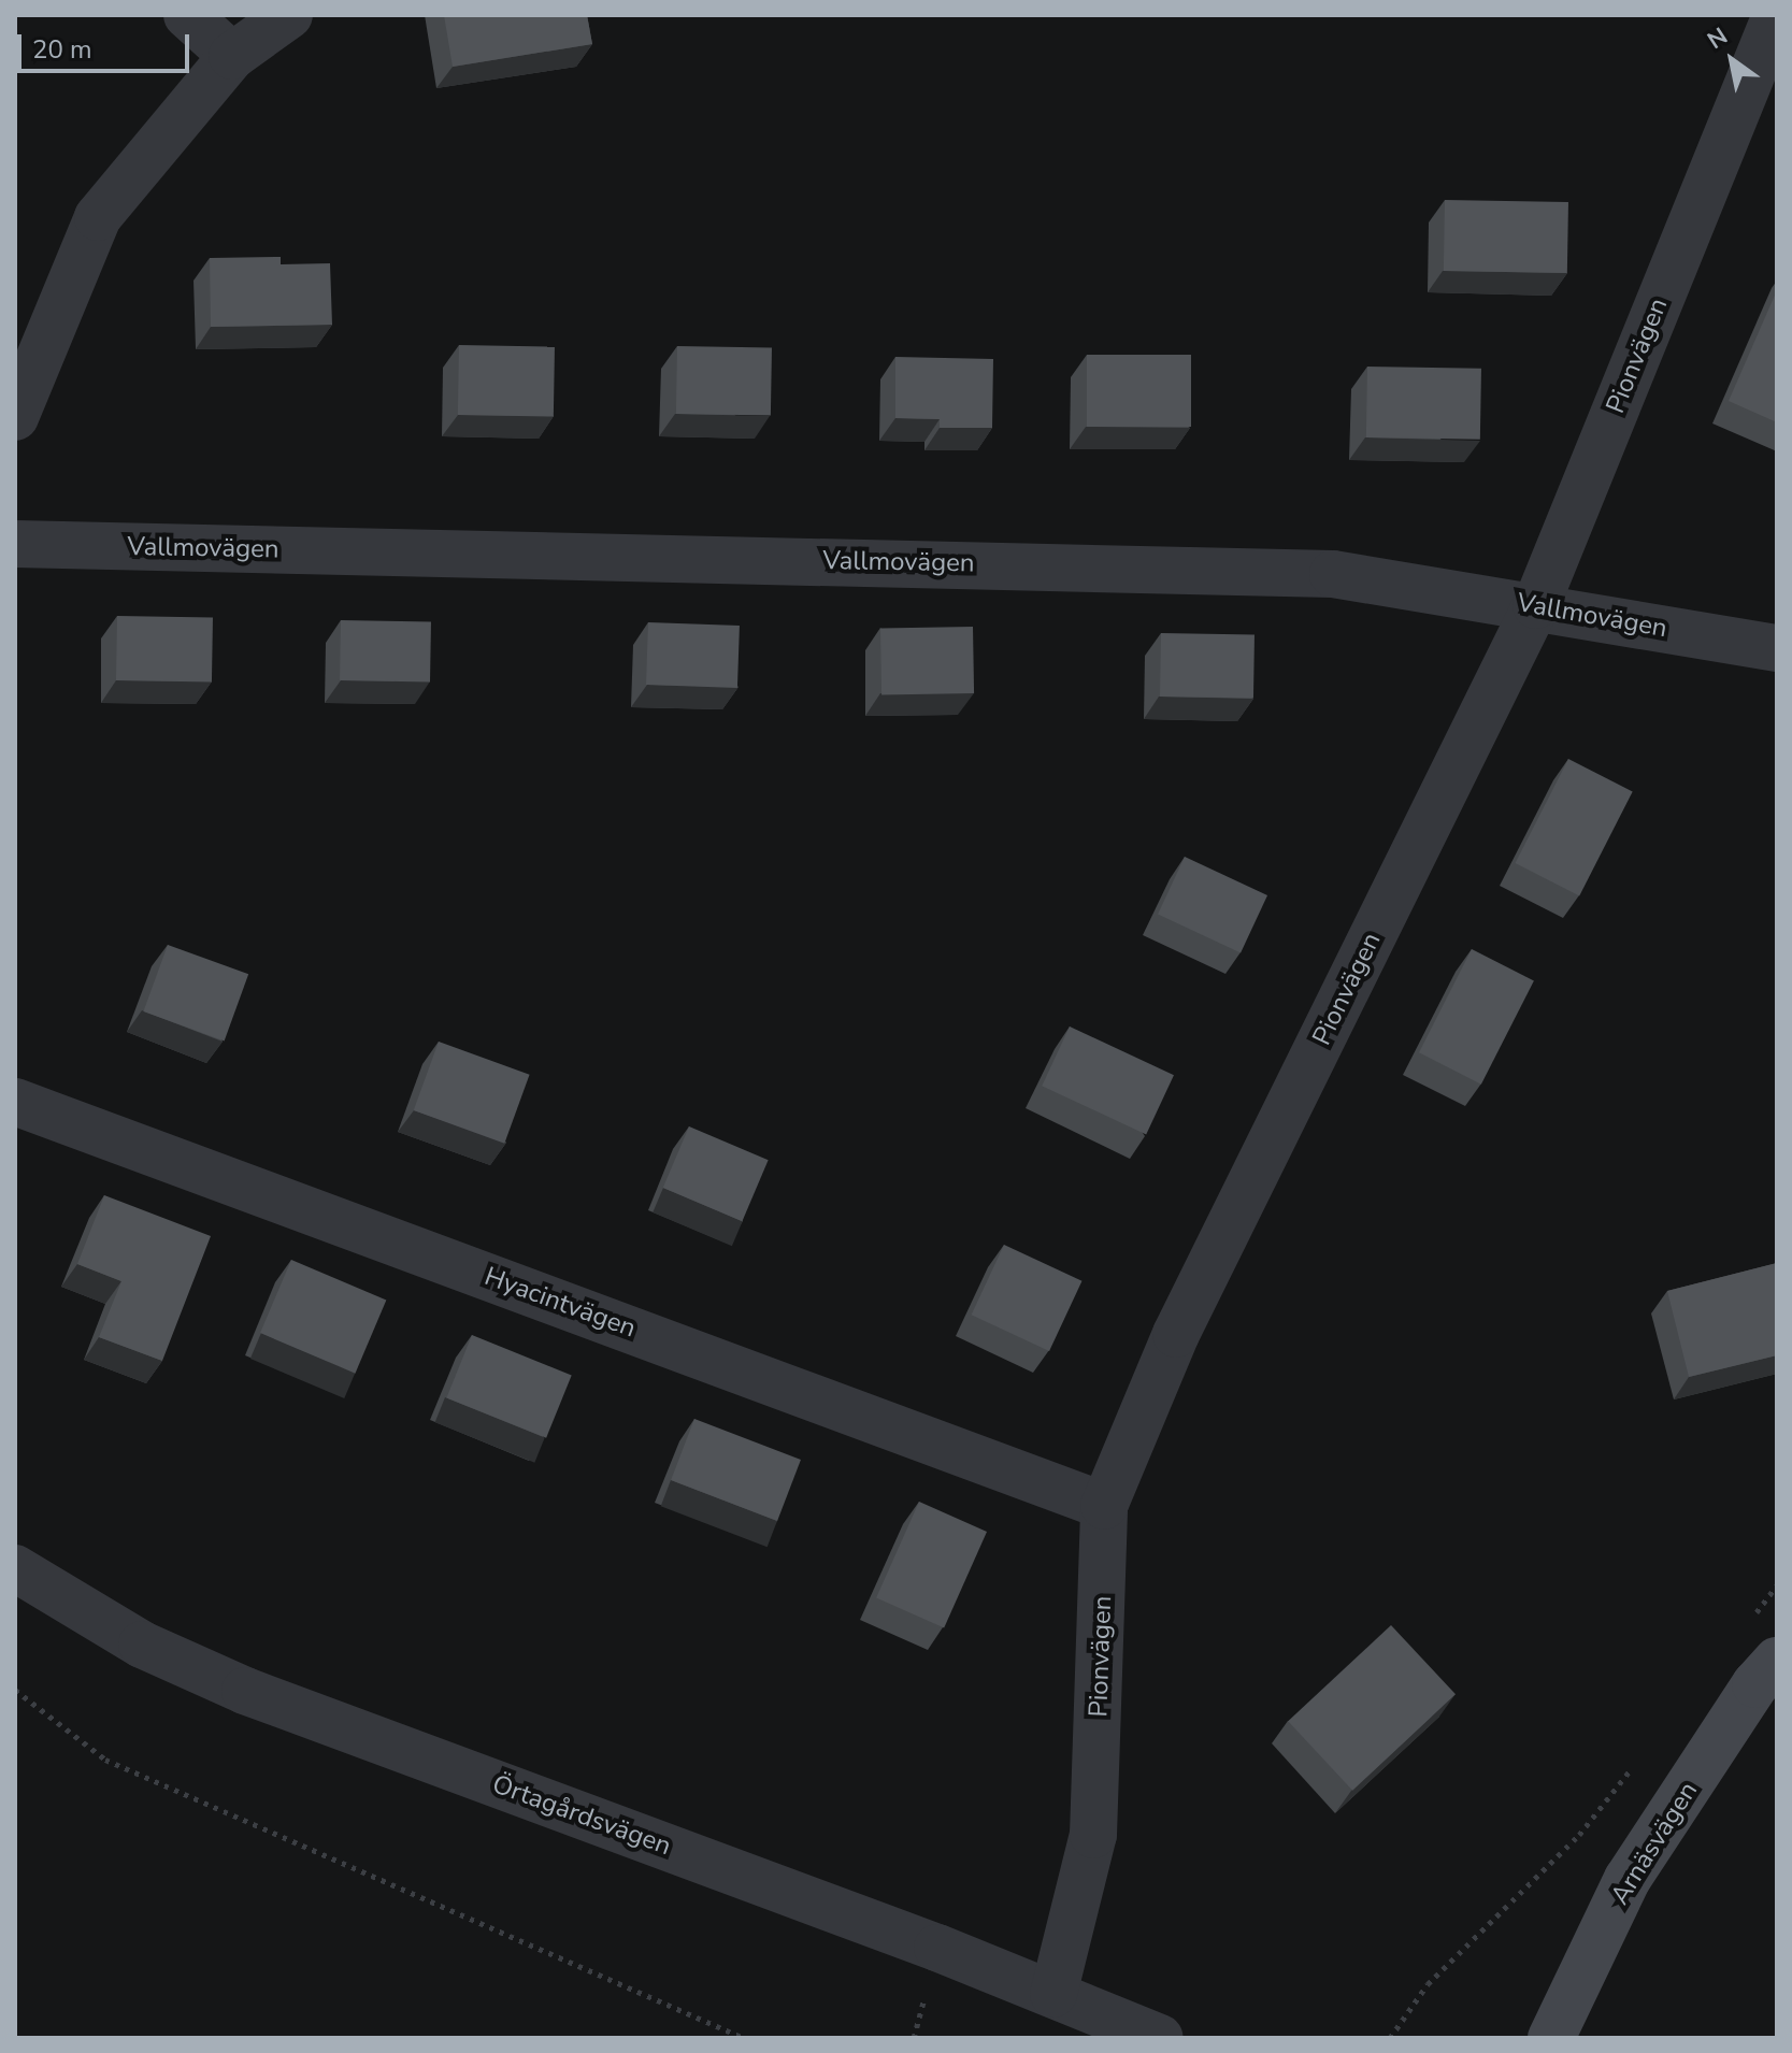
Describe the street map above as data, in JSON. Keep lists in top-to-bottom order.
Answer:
{
  "streets": {
    "street": [
      "Pionvägen",
      "Vallmovägen",
      "Hyacintvägen",
      "Örtagårdsvägen",
      "Arnäsvägen"
    ]
  },
  "crossings": [
    ["Pionvägen", "Vallmovägen"],
    ["Pionvägen", "Hyacintvägen"],
    ["Pionvägen", "Örtagårdsvägen"]
  ],
  "scale_bar": "20 m",
  "north": "top left"
}
